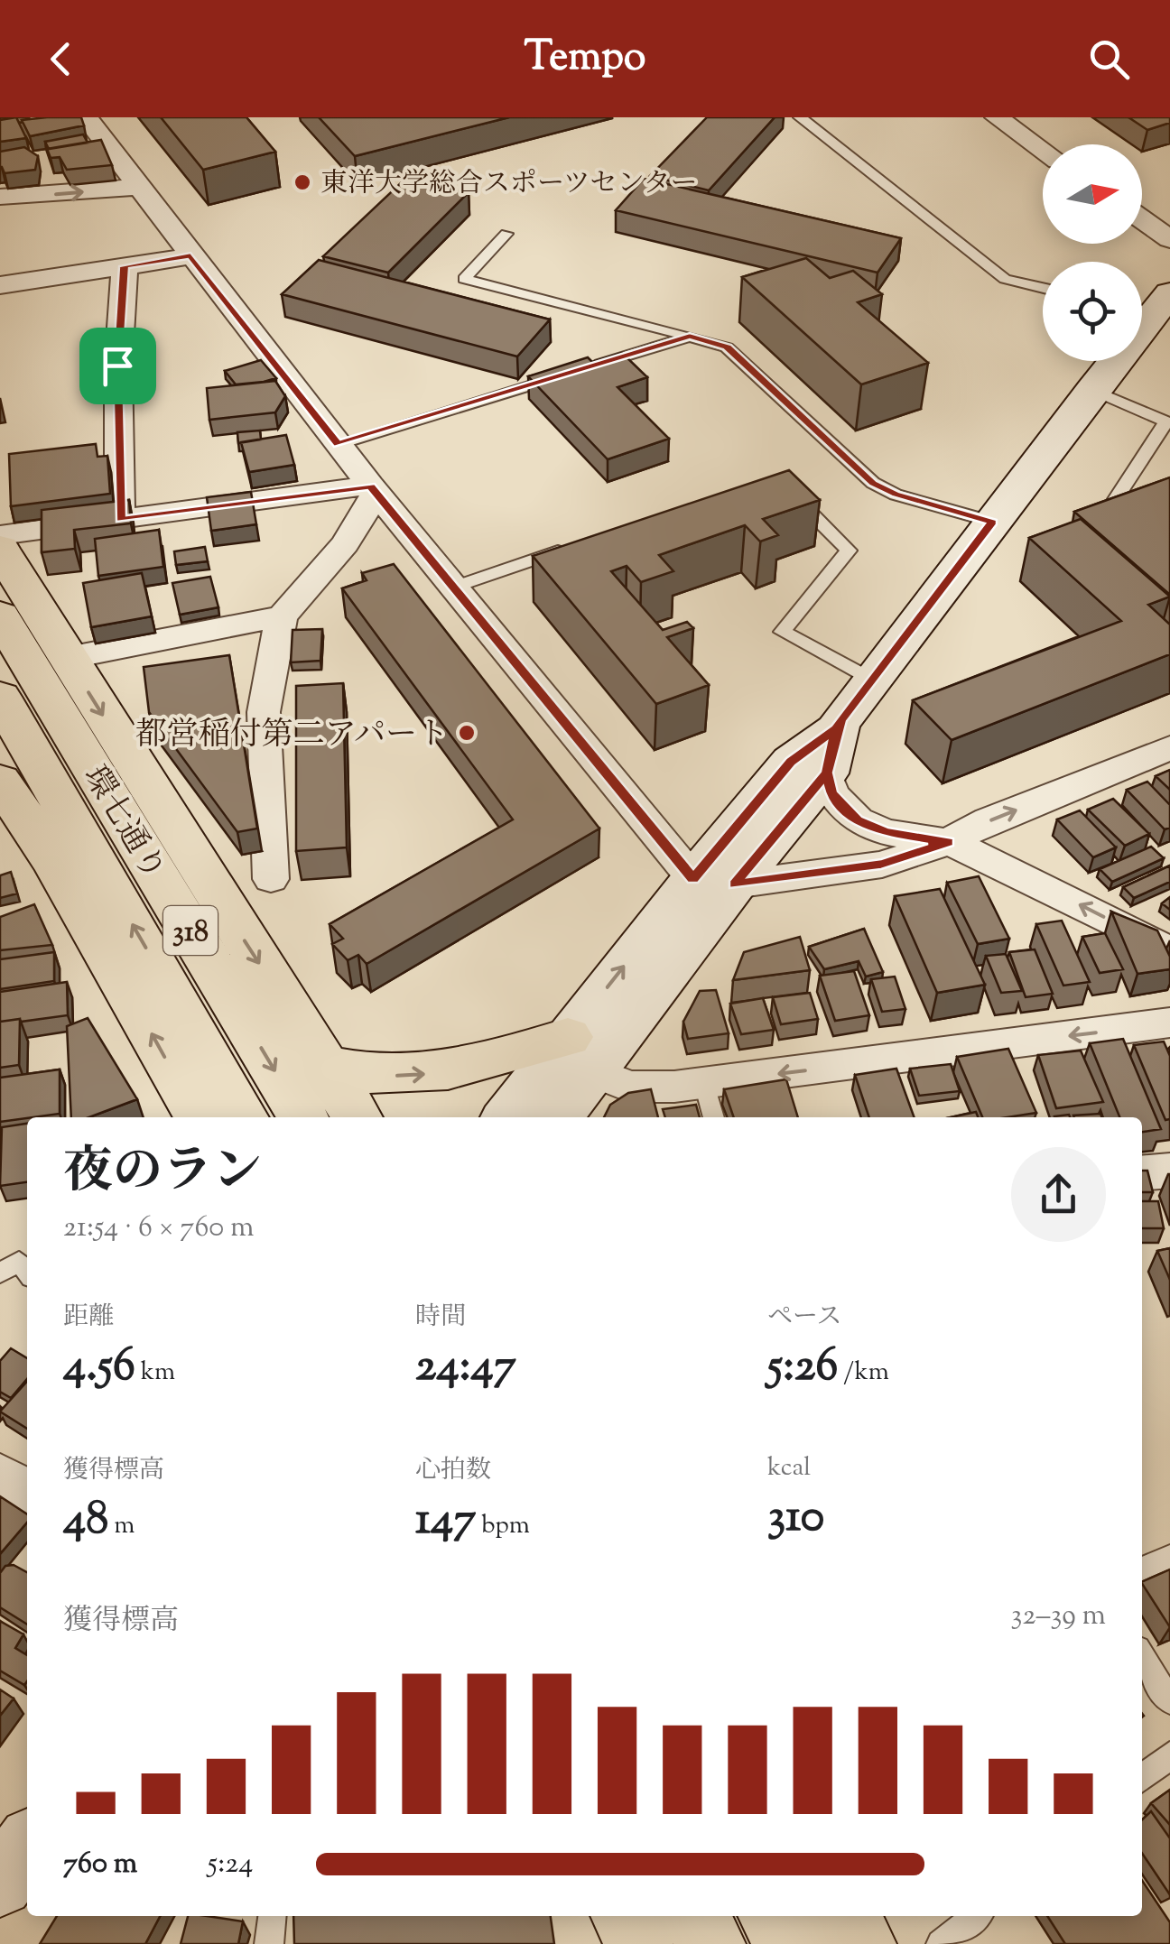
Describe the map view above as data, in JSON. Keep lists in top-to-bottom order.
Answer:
{
  "streets": {
    "main road": ["環七通り", "318"]
  },
  "places": ["東洋大学総合スポーツセンター", "都営稲付第二アパート"],
  "north": "right",
  "page": {
    "header": "Tempo",
    "heading": ["夜のラン", "21:54 · 6 × 760 m"],
    "stats": [
      ["距離", "4.56 km"],
      ["時間", "24:47"],
      ["ペース", "5:26 /km"],
      ["獲得標高", "48 m"],
      ["心拍数", "147 bpm"],
      ["kcal", "310"]
    ],
    "chart": ["獲得標高", "32–39 m"],
    "list": [
      {
        "name": "760 m",
        "note": "5:24"
      }
    ]
  }
}
